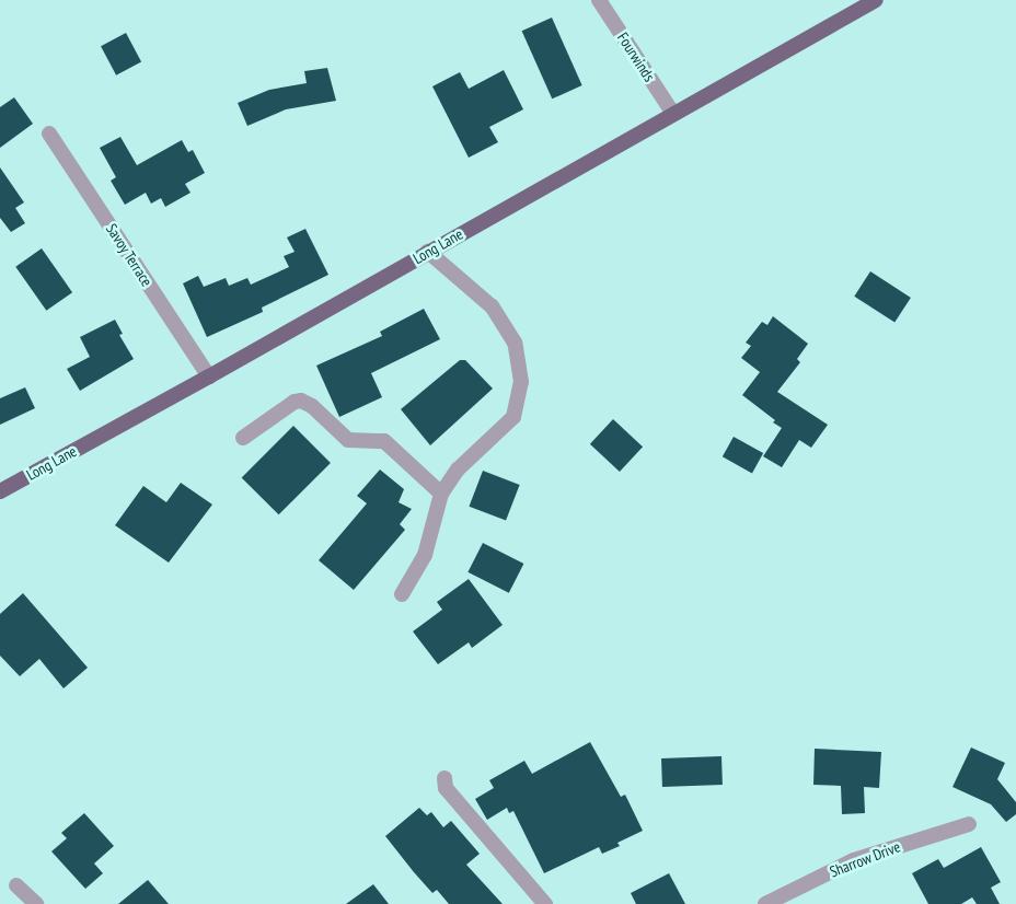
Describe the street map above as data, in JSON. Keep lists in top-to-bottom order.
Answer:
{
  "streets": {
    "main road": ["Long Lane"],
    "street": ["Fourwinds", "Savoy Terrace", "Sharrow Drive"]
  },
  "crossings": [
    ["Fourwinds", "Long Lane"],
    ["Long Lane", "Savoy Terrace"]
  ]
}
